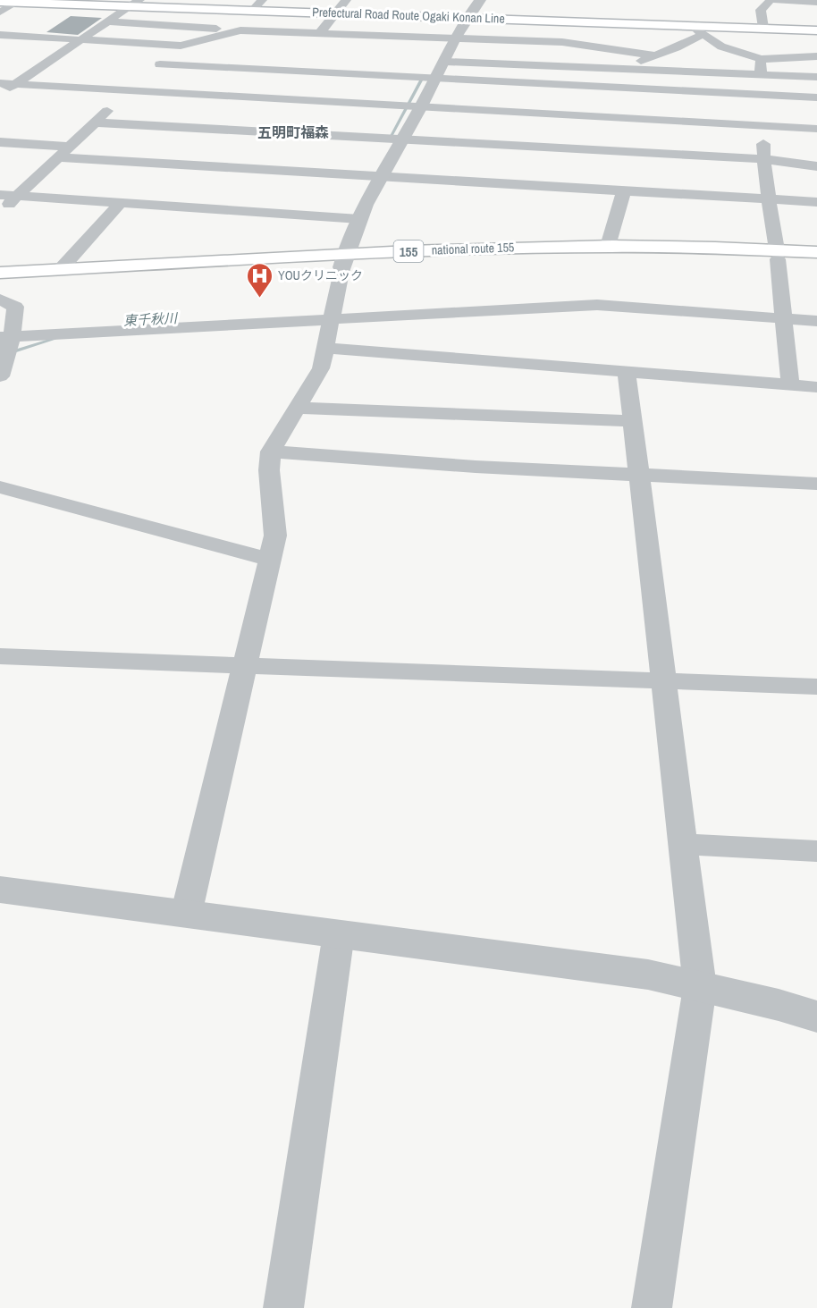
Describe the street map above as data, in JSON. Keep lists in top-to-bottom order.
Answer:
{
  "streets": {
    "main road": ["Prefectural Road Route Ogaki Konan Line", "national route 155", "155"]
  },
  "districts": ["五明町福森"],
  "water": ["東千秋川"],
  "places": {
    "hospital": ["YOUクリニック"]
  }
}
